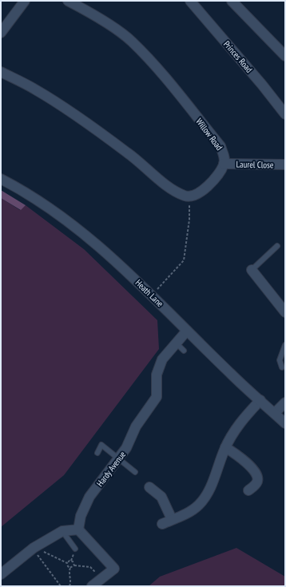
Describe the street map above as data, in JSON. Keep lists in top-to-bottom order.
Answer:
{
  "streets": {
    "street": [
      "Princes Road",
      "Willow Road",
      "Laurel Close",
      "Heath Lane",
      "Hardy Avenue"
    ]
  },
  "crossings": [
    ["Willow Road", "Laurel Close"],
    ["Heath Lane", "Hardy Avenue"]
  ]
}
